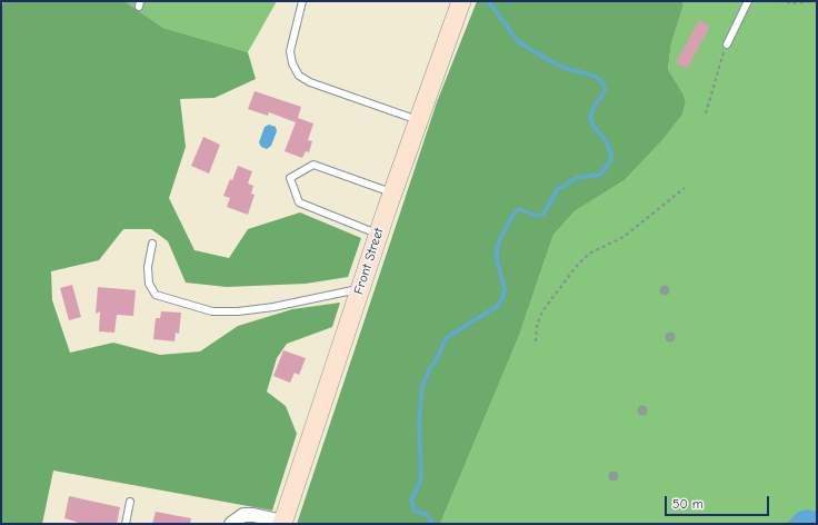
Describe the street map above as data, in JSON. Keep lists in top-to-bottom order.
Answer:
{
  "streets": {
    "main road": ["Front Street"]
  },
  "scale_bar": "50 m"
}
